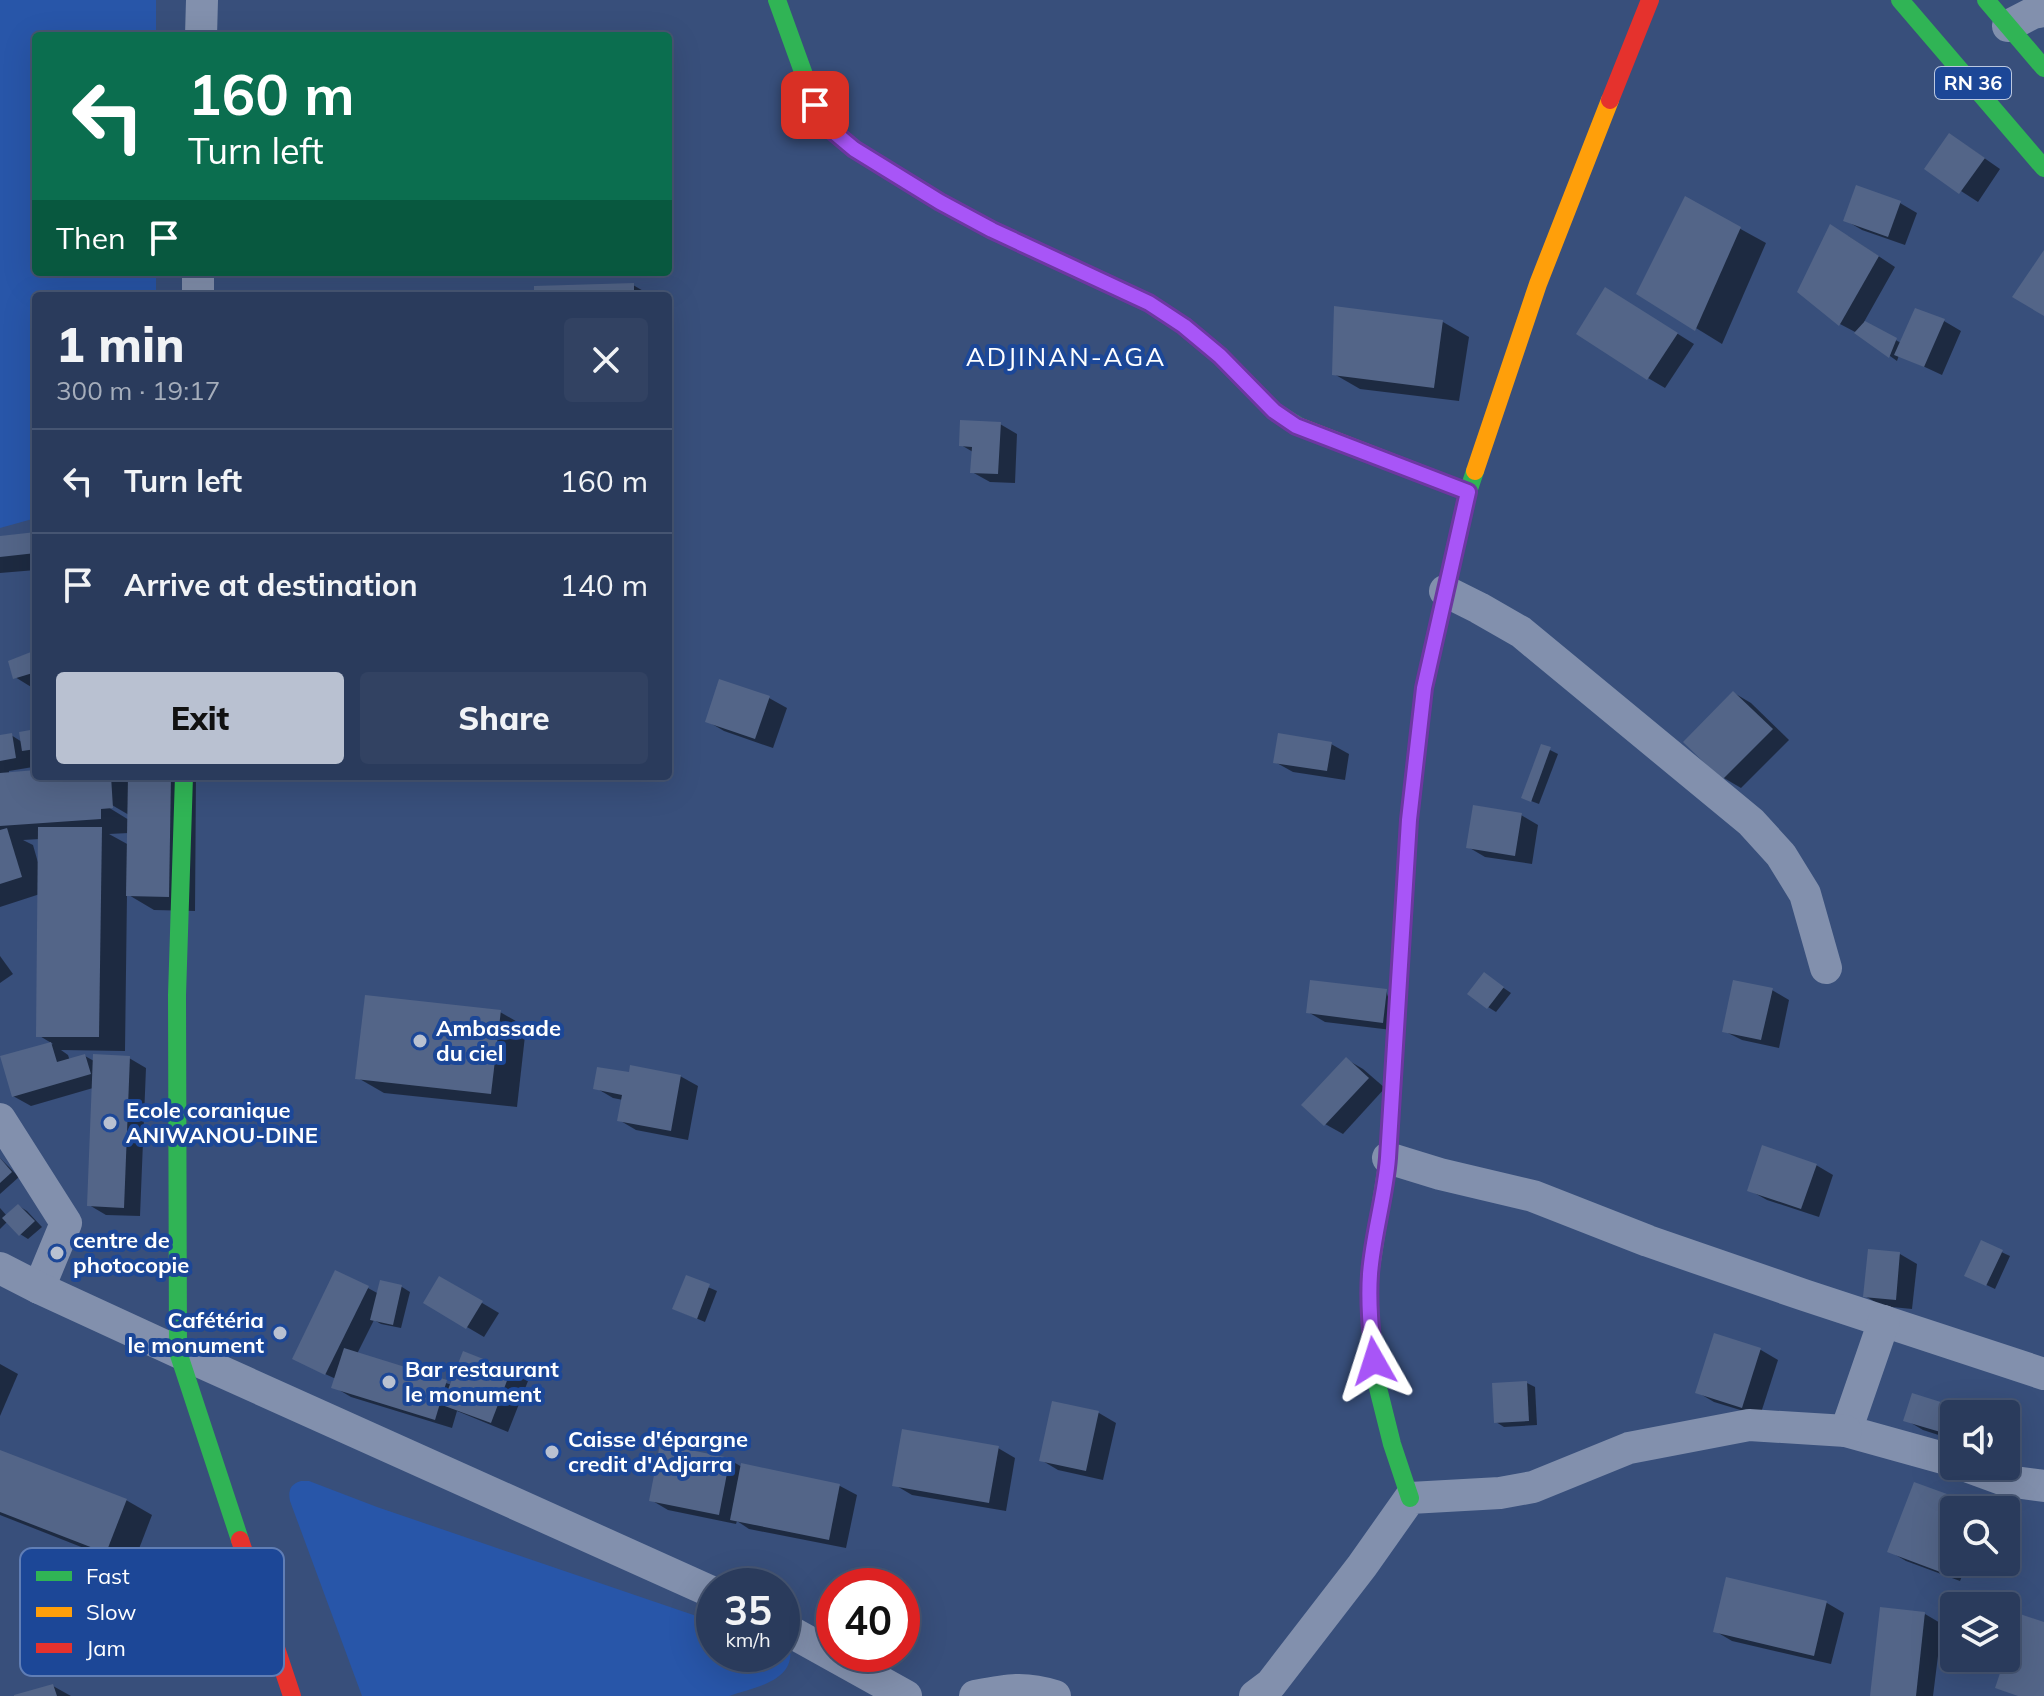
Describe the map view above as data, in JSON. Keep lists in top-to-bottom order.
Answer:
{
  "streets": {
    "street": ["RN 36"]
  },
  "districts": ["ADJINAN-AGA"],
  "places": [
    "Ambassade du ciel",
    "Ecole coranique ANIWANOU-DINE",
    "centre de photocopie",
    "Cafétéria le monument",
    "Bar restaurant le monument",
    "Caisse d'épargne credit d'Adjarra"
  ],
  "legend": ["Fast", "Slow", "Jam"],
  "page": {
    "turn": ["160 m", "Turn left"],
    "then": "Then",
    "heading": ["1 min", "300 m · 19:17"],
    "list": [
      {
        "name": "Turn left",
        "value": "160 m"
      },
      {
        "name": "Arrive at destination",
        "value": "140 m"
      }
    ],
    "buttons": ["Exit", "Share"],
    "speed": "35 km/h",
    "limit": "40"
  }
}
